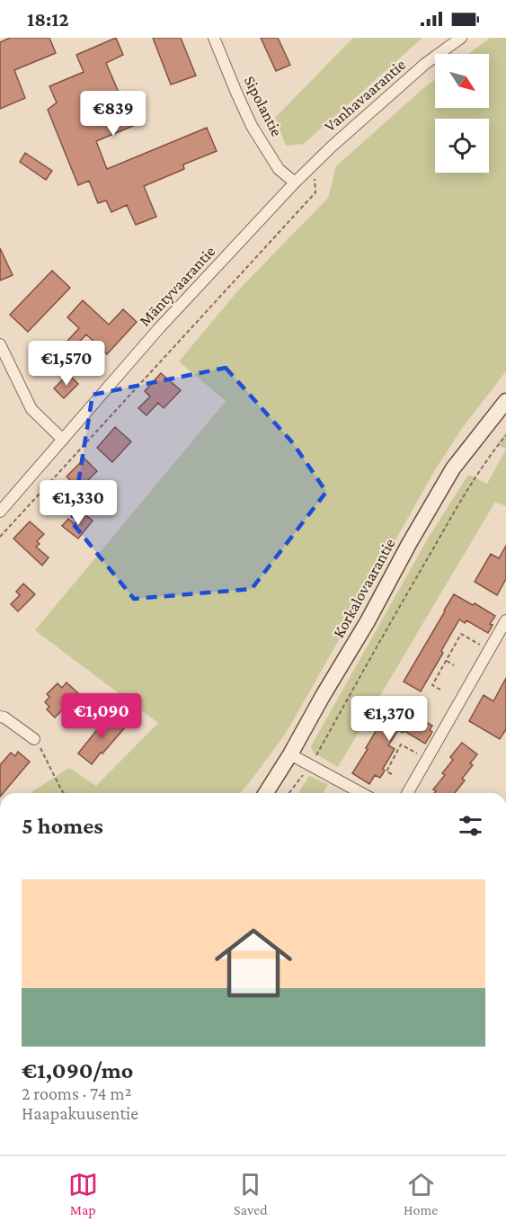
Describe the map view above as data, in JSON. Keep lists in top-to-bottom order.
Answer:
{
  "streets": {
    "street": [
      "Vanhavaarantie",
      "Sipolantie",
      "Mäntyvaarantie",
      "Korkalovaarantie"
    ]
  },
  "crossings": [
    ["Vanhavaarantie", "Sipolantie"],
    ["Vanhavaarantie", "Mäntyvaarantie"],
    ["Sipolantie", "Mäntyvaarantie"]
  ],
  "north": "bottom right",
  "page": {
    "status": "18:12",
    "price": [
      "€839",
      "€1,570",
      "€1,330",
      "€1,090",
      "€1,370"
    ],
    "heading": "5 homes",
    "list": [
      {
        "name": "€1,090/mo",
        "note": "2 rooms · 74 m² · Haapakuusentie"
      }
    ],
    "tabs": ["Map", "Saved", "Home"]
  }
}
